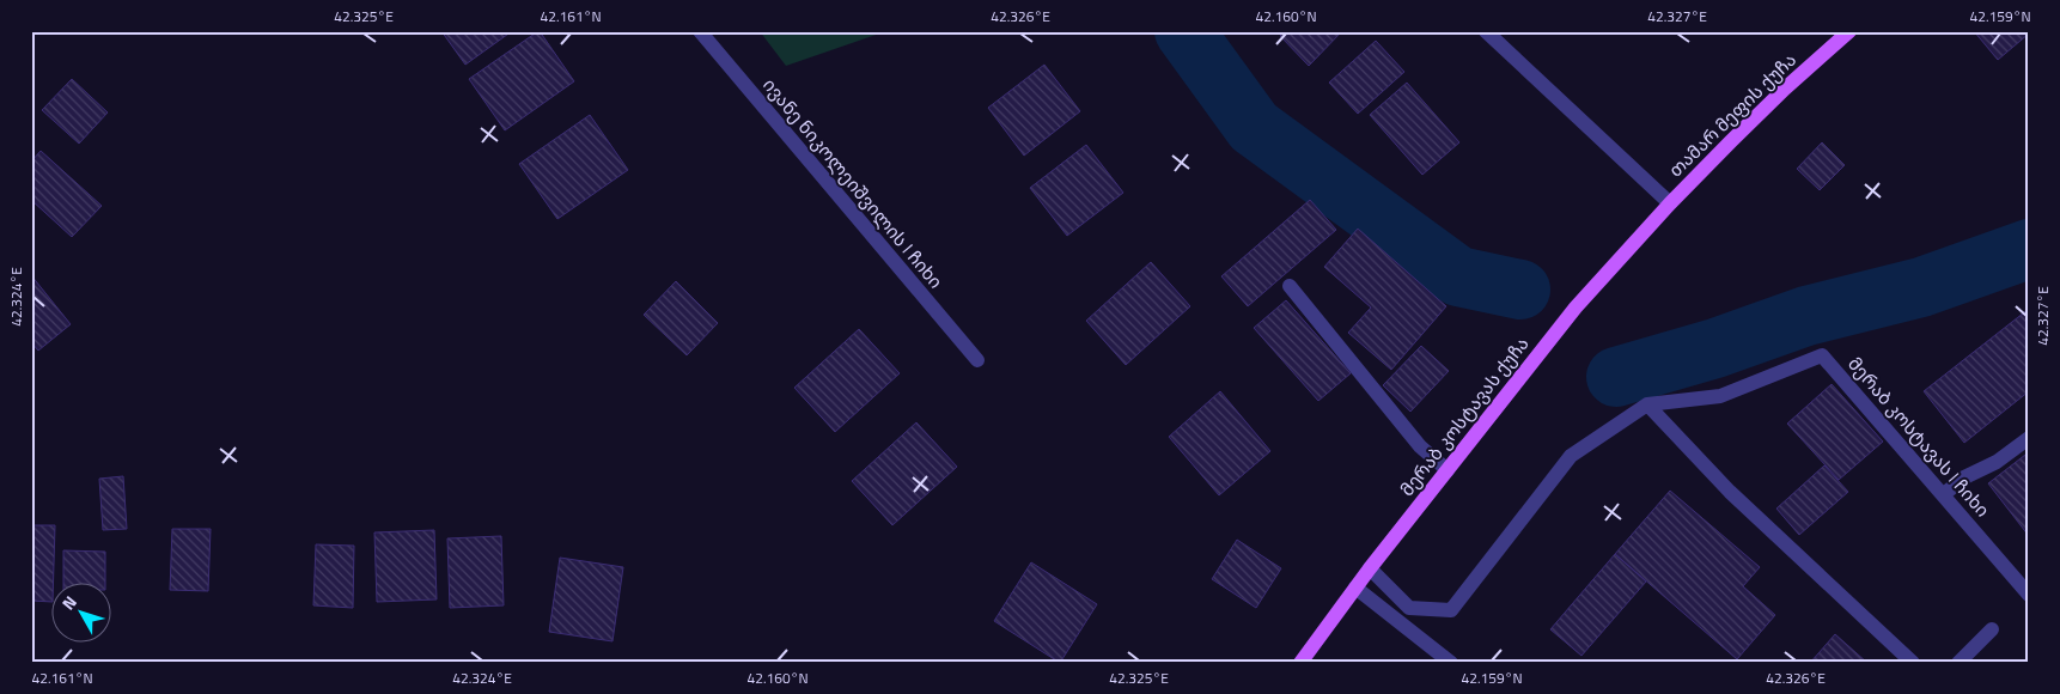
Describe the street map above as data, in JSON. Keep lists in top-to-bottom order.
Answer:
{
  "streets": {
    "main road": ["თამარ მეფის ქუჩა", "მერაბ კოსტავას ქუჩა"],
    "street": ["ივანე ნიკოლეიშვილის I ჩიხი", "მერაბ კოსტავას I ჩიხი"]
  },
  "crossings": [
    ["თამარ მეფის ქუჩა", "მერაბ კოსტავას ქუჩა"],
    ["მერაბ კოსტავას ქუჩა", "მერაბ კოსტავას I ჩიხი"]
  ],
  "north": "top left",
  "coordinates": [
    "42.325°E",
    "42.161°N",
    "42.326°E",
    "42.160°N",
    "42.327°E",
    "42.159°N",
    "42.324°E"
  ]
}
